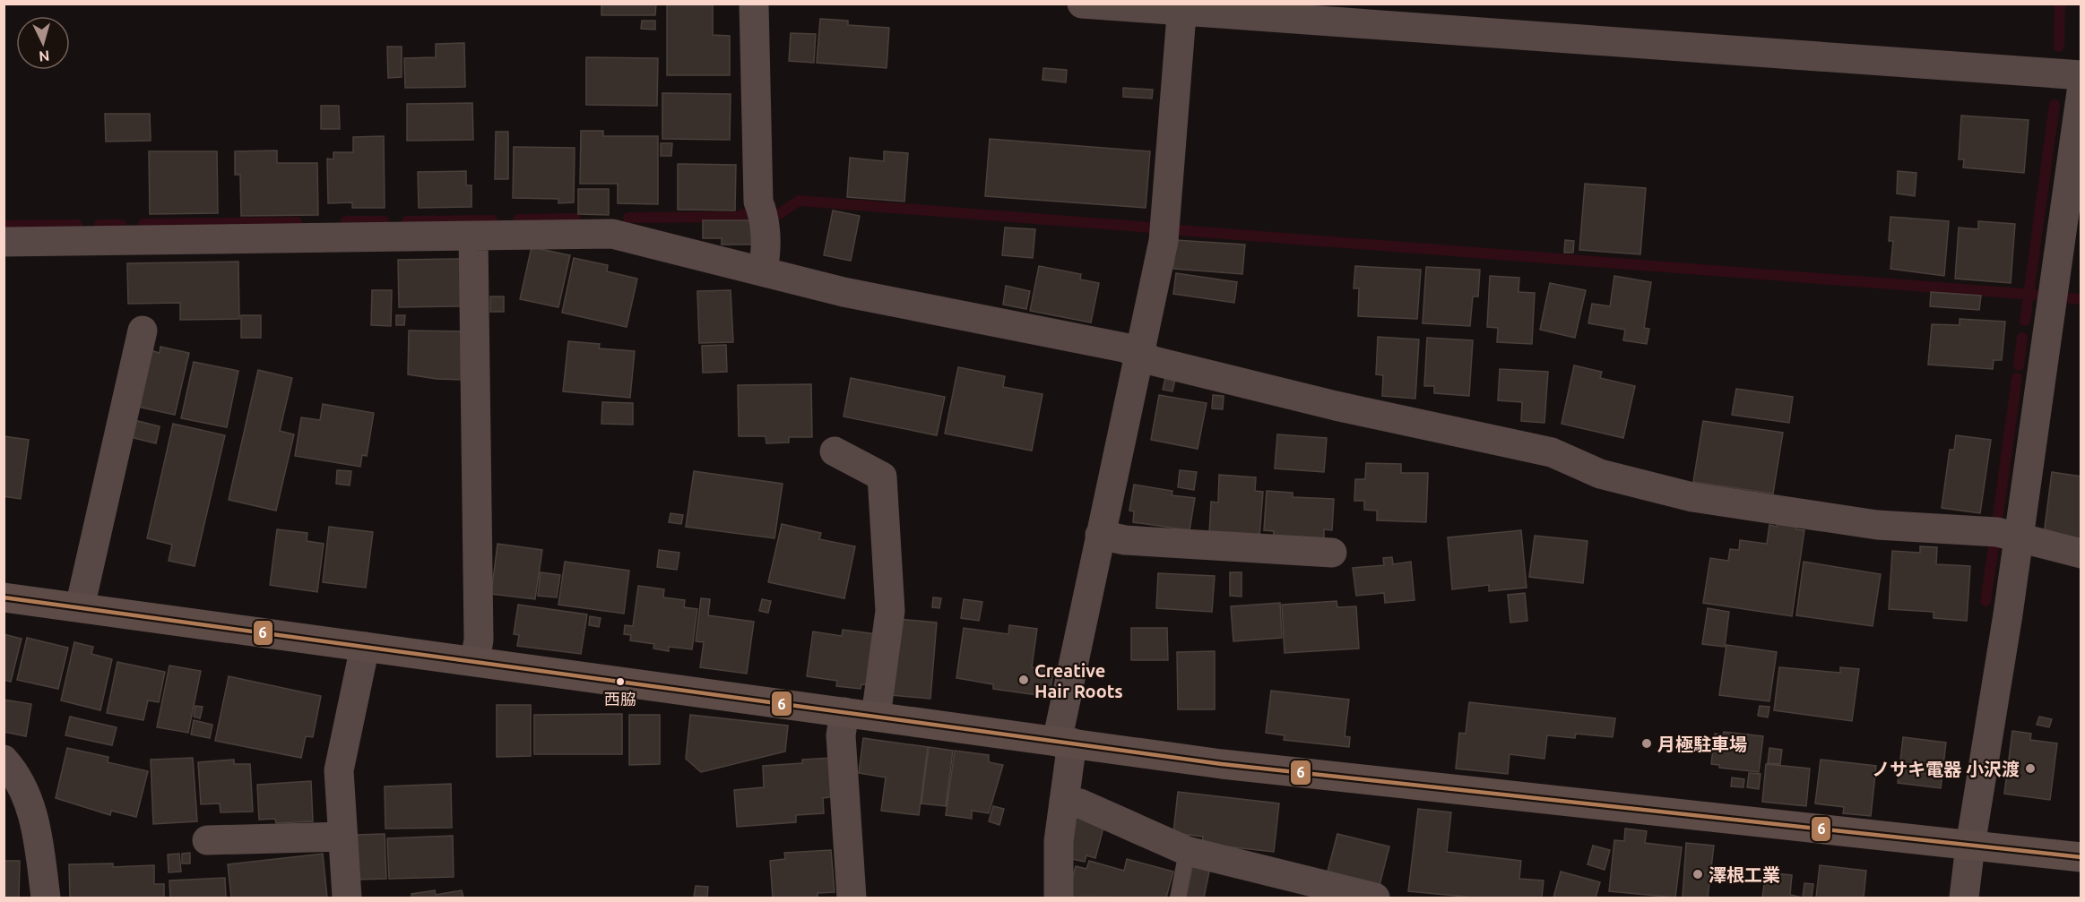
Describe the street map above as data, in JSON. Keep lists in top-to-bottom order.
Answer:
{
  "places": [
    "Creative Hair Roots",
    "西脇",
    "月極駐車場",
    "ノサキ電器 小沢渡",
    "澤根工業"
  ],
  "lines": ["transit line 6"],
  "north": "bottom"
}
